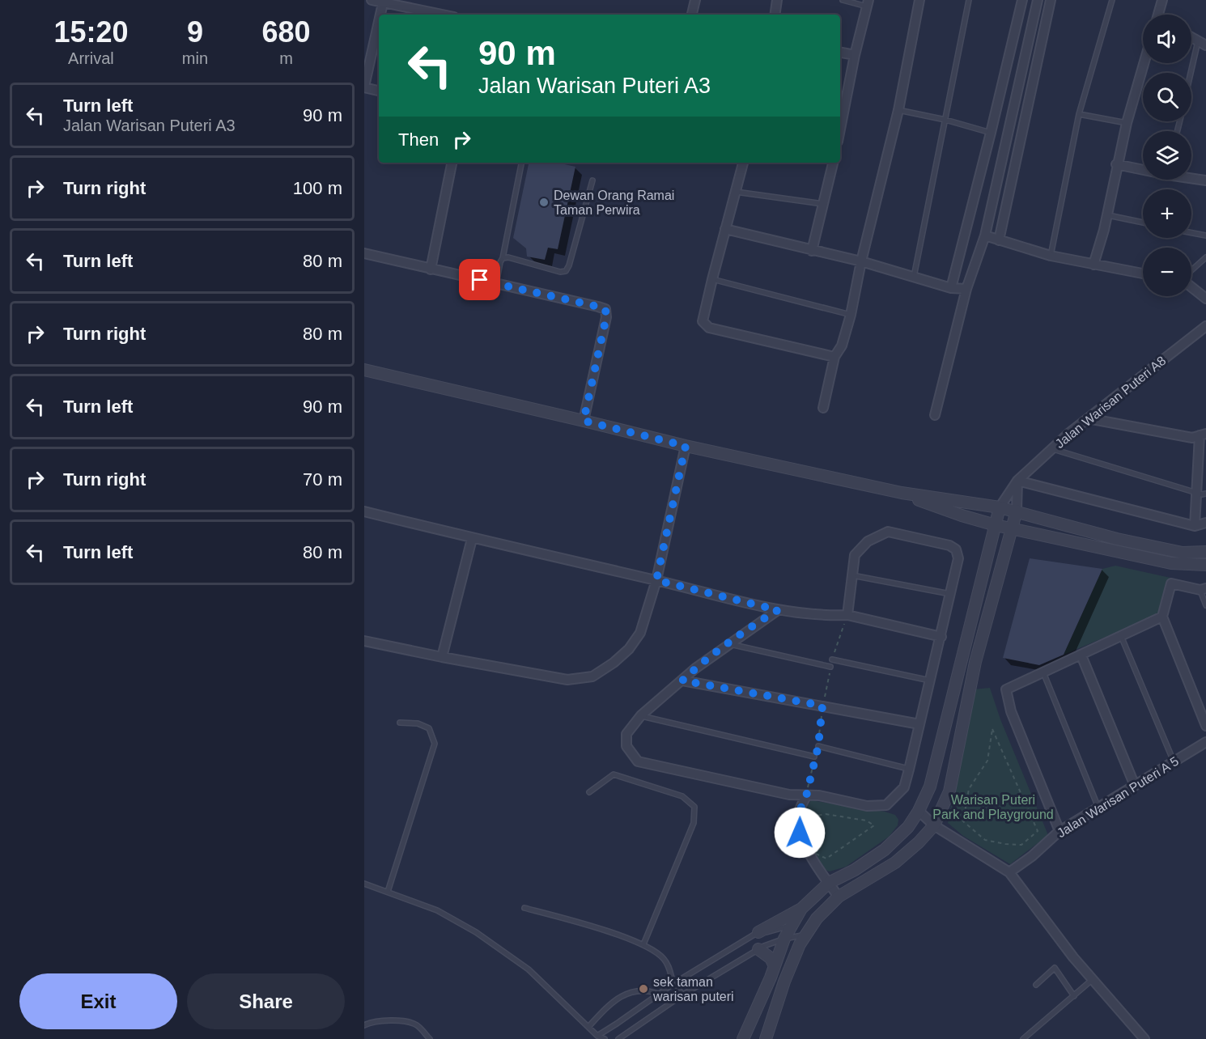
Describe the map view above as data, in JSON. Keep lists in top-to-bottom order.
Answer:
{
  "streets": {
    "street": ["Jalan Warisan Puteri A8", "Jalan Warisan Puteri A 5"]
  },
  "parks": ["Warisan Puteri Park and Playground"],
  "places": ["Dewan Orang Ramai Taman Perwira", "sek taman warisan puteri"],
  "page": {
    "eta": [
      "15:20",
      "Arrival",
      "9",
      "min",
      "680",
      "m"
    ],
    "map_buttons": ["+", "−"],
    "turn": ["90 m", "Jalan Warisan Puteri A3"],
    "list": [
      {
        "name": "Turn left",
        "note": "Jalan Warisan Puteri A3",
        "value": "90 m"
      },
      {
        "name": "Turn right",
        "value": "100 m"
      },
      {
        "name": "Turn left",
        "value": "80 m"
      },
      {
        "name": "Turn right",
        "value": "80 m"
      },
      {
        "name": "Turn left",
        "value": "90 m"
      },
      {
        "name": "Turn right",
        "value": "70 m"
      },
      {
        "name": "Turn left",
        "value": "80 m"
      }
    ],
    "then": "Then",
    "buttons": ["Exit", "Share"]
  }
}
